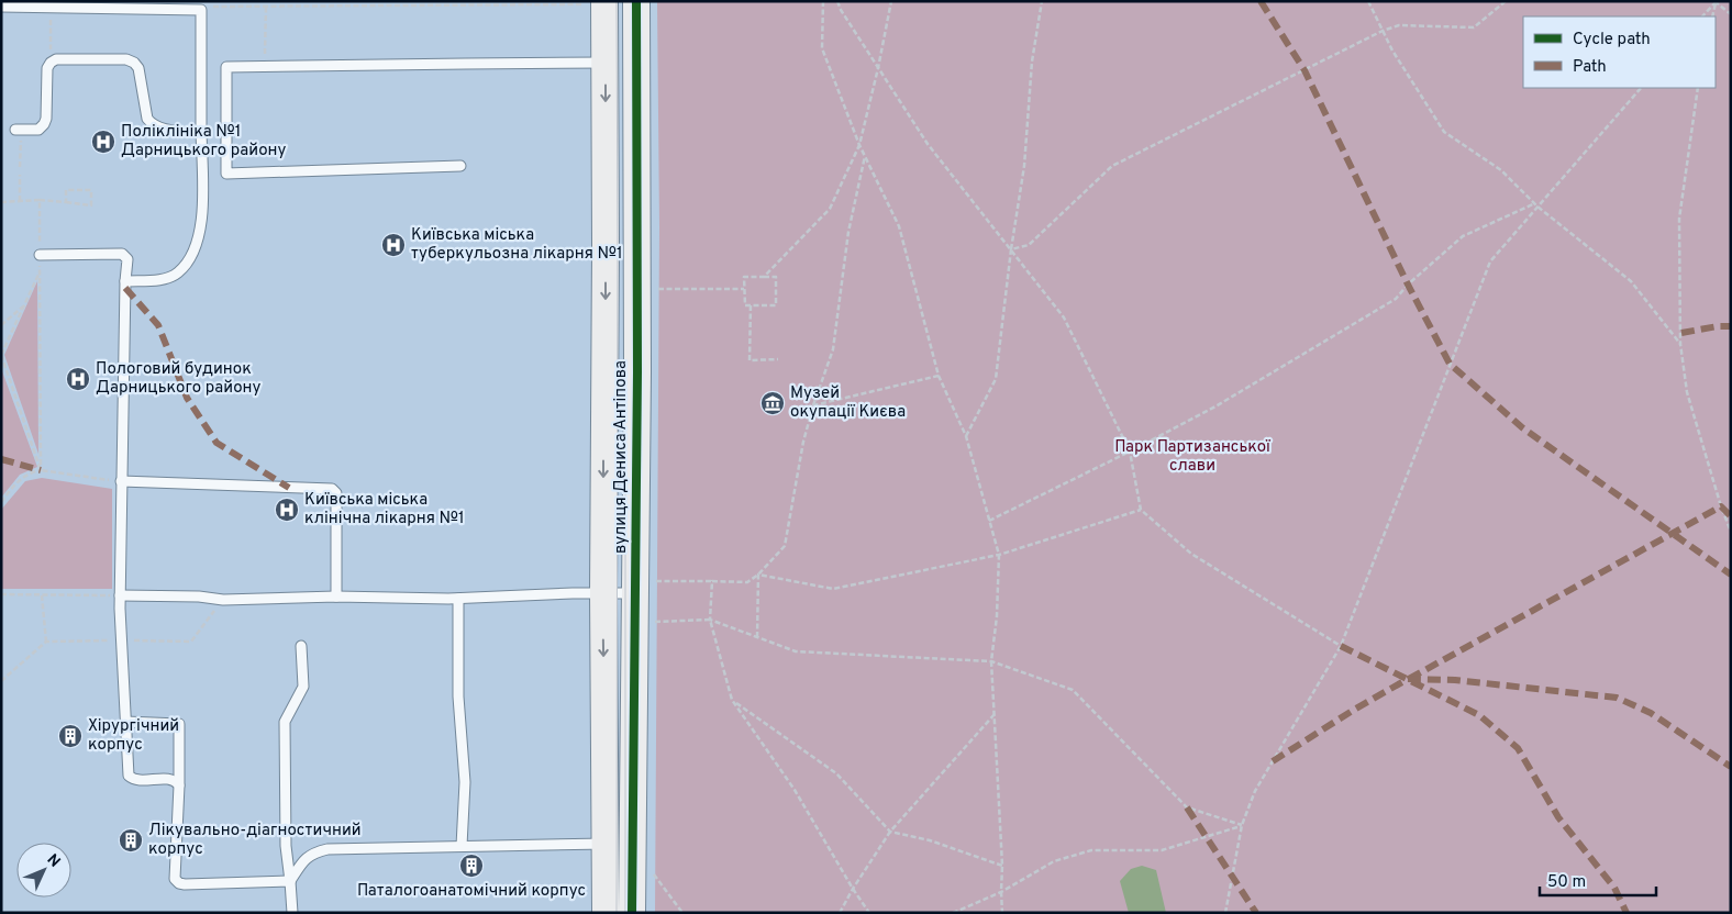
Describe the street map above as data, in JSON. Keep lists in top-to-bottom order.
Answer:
{
  "streets": {
    "street": ["вулиця Дениса Антіпова"]
  },
  "parks": ["Парк Партизанської слави"],
  "places": {
    "hospital": [
      "Поліклініка №1 Дарницького району",
      "Київська міська туберкульозна лікарня №1",
      "Пологовий будинок Дарницького району",
      "Київська міська клінічна лікарня №1"
    ],
    "museum": ["Музей окупації Києва"],
    "building": ["Хірургічний корпус", "Лікувально-діагностичний корпус", "Паталогоанатомічний корпус"]
  },
  "legend": ["Cycle path", "Path"],
  "scale_bar": "50 m",
  "north": "top right"
}
